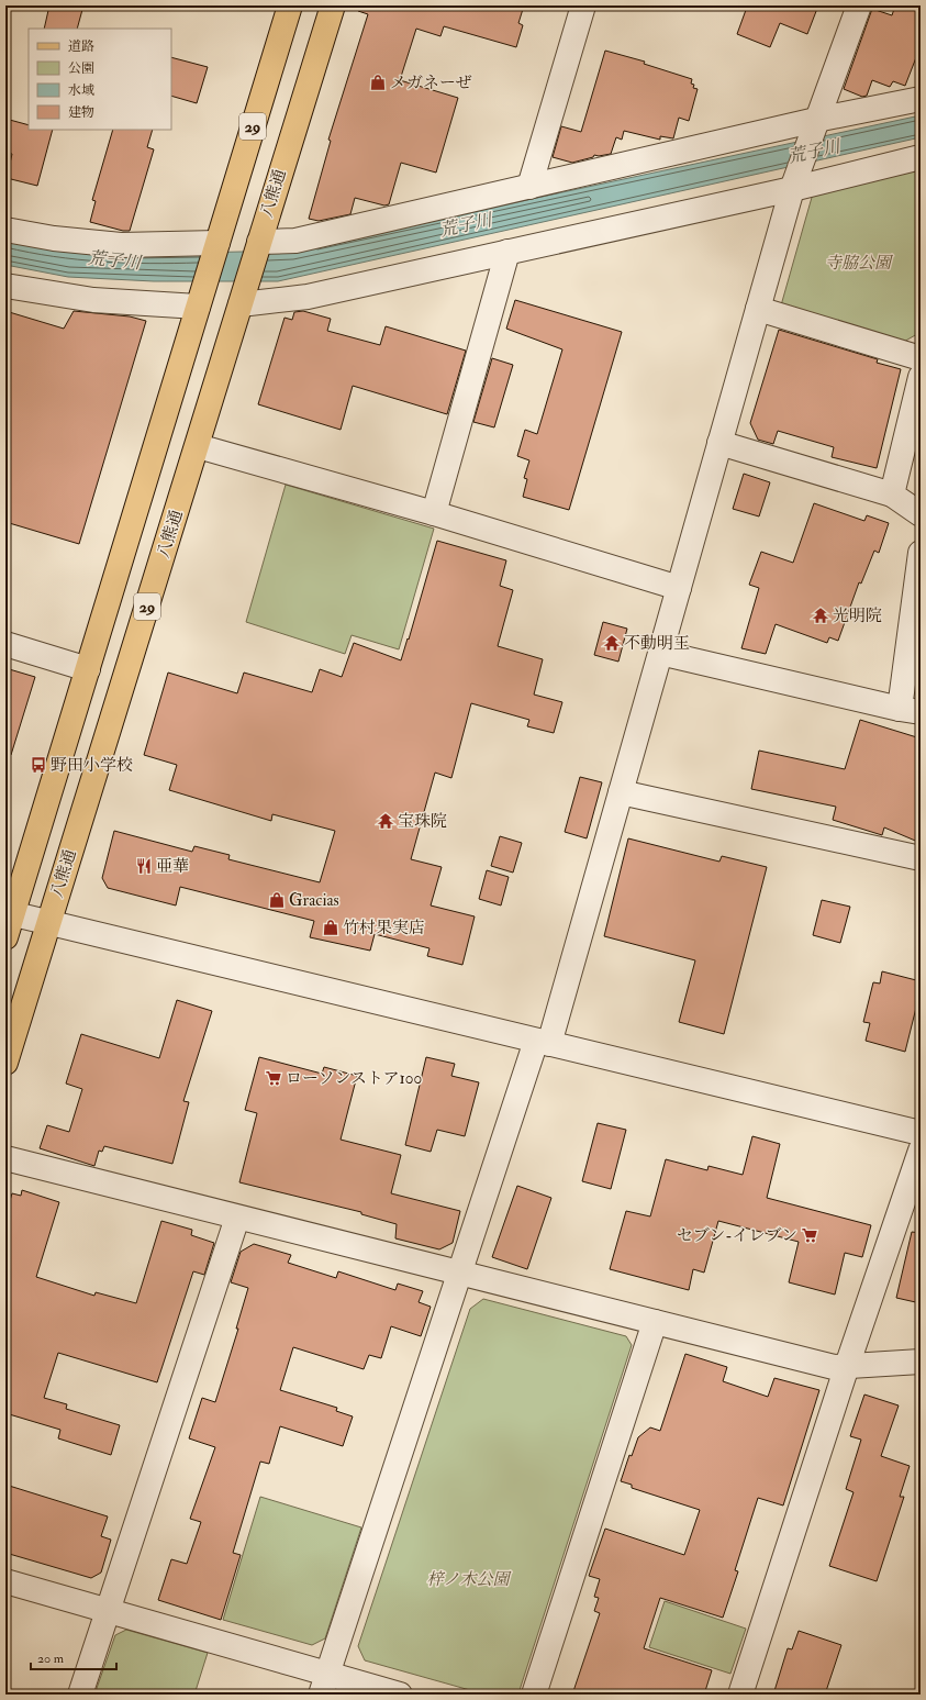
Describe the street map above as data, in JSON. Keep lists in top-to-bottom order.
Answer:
{
  "streets": {
    "main road": ["29", "八熊通"]
  },
  "water": ["荒子川"],
  "parks": ["寺脇公園", "梓ノ木公園"],
  "places": {
    "shop": ["メガネーぜ", "Gracias", "竹村果実店"],
    "temple": ["光明院", "不動明王", "宝珠院"],
    "bus stop": ["野田小学校"],
    "restaurant": ["亜華"],
    "supermarket": ["ローソンストア100", "セブン-イレブン"]
  },
  "legend": [
    "道路",
    "公園",
    "水域",
    "建物"
  ],
  "scale_bar": "20 m"
}
